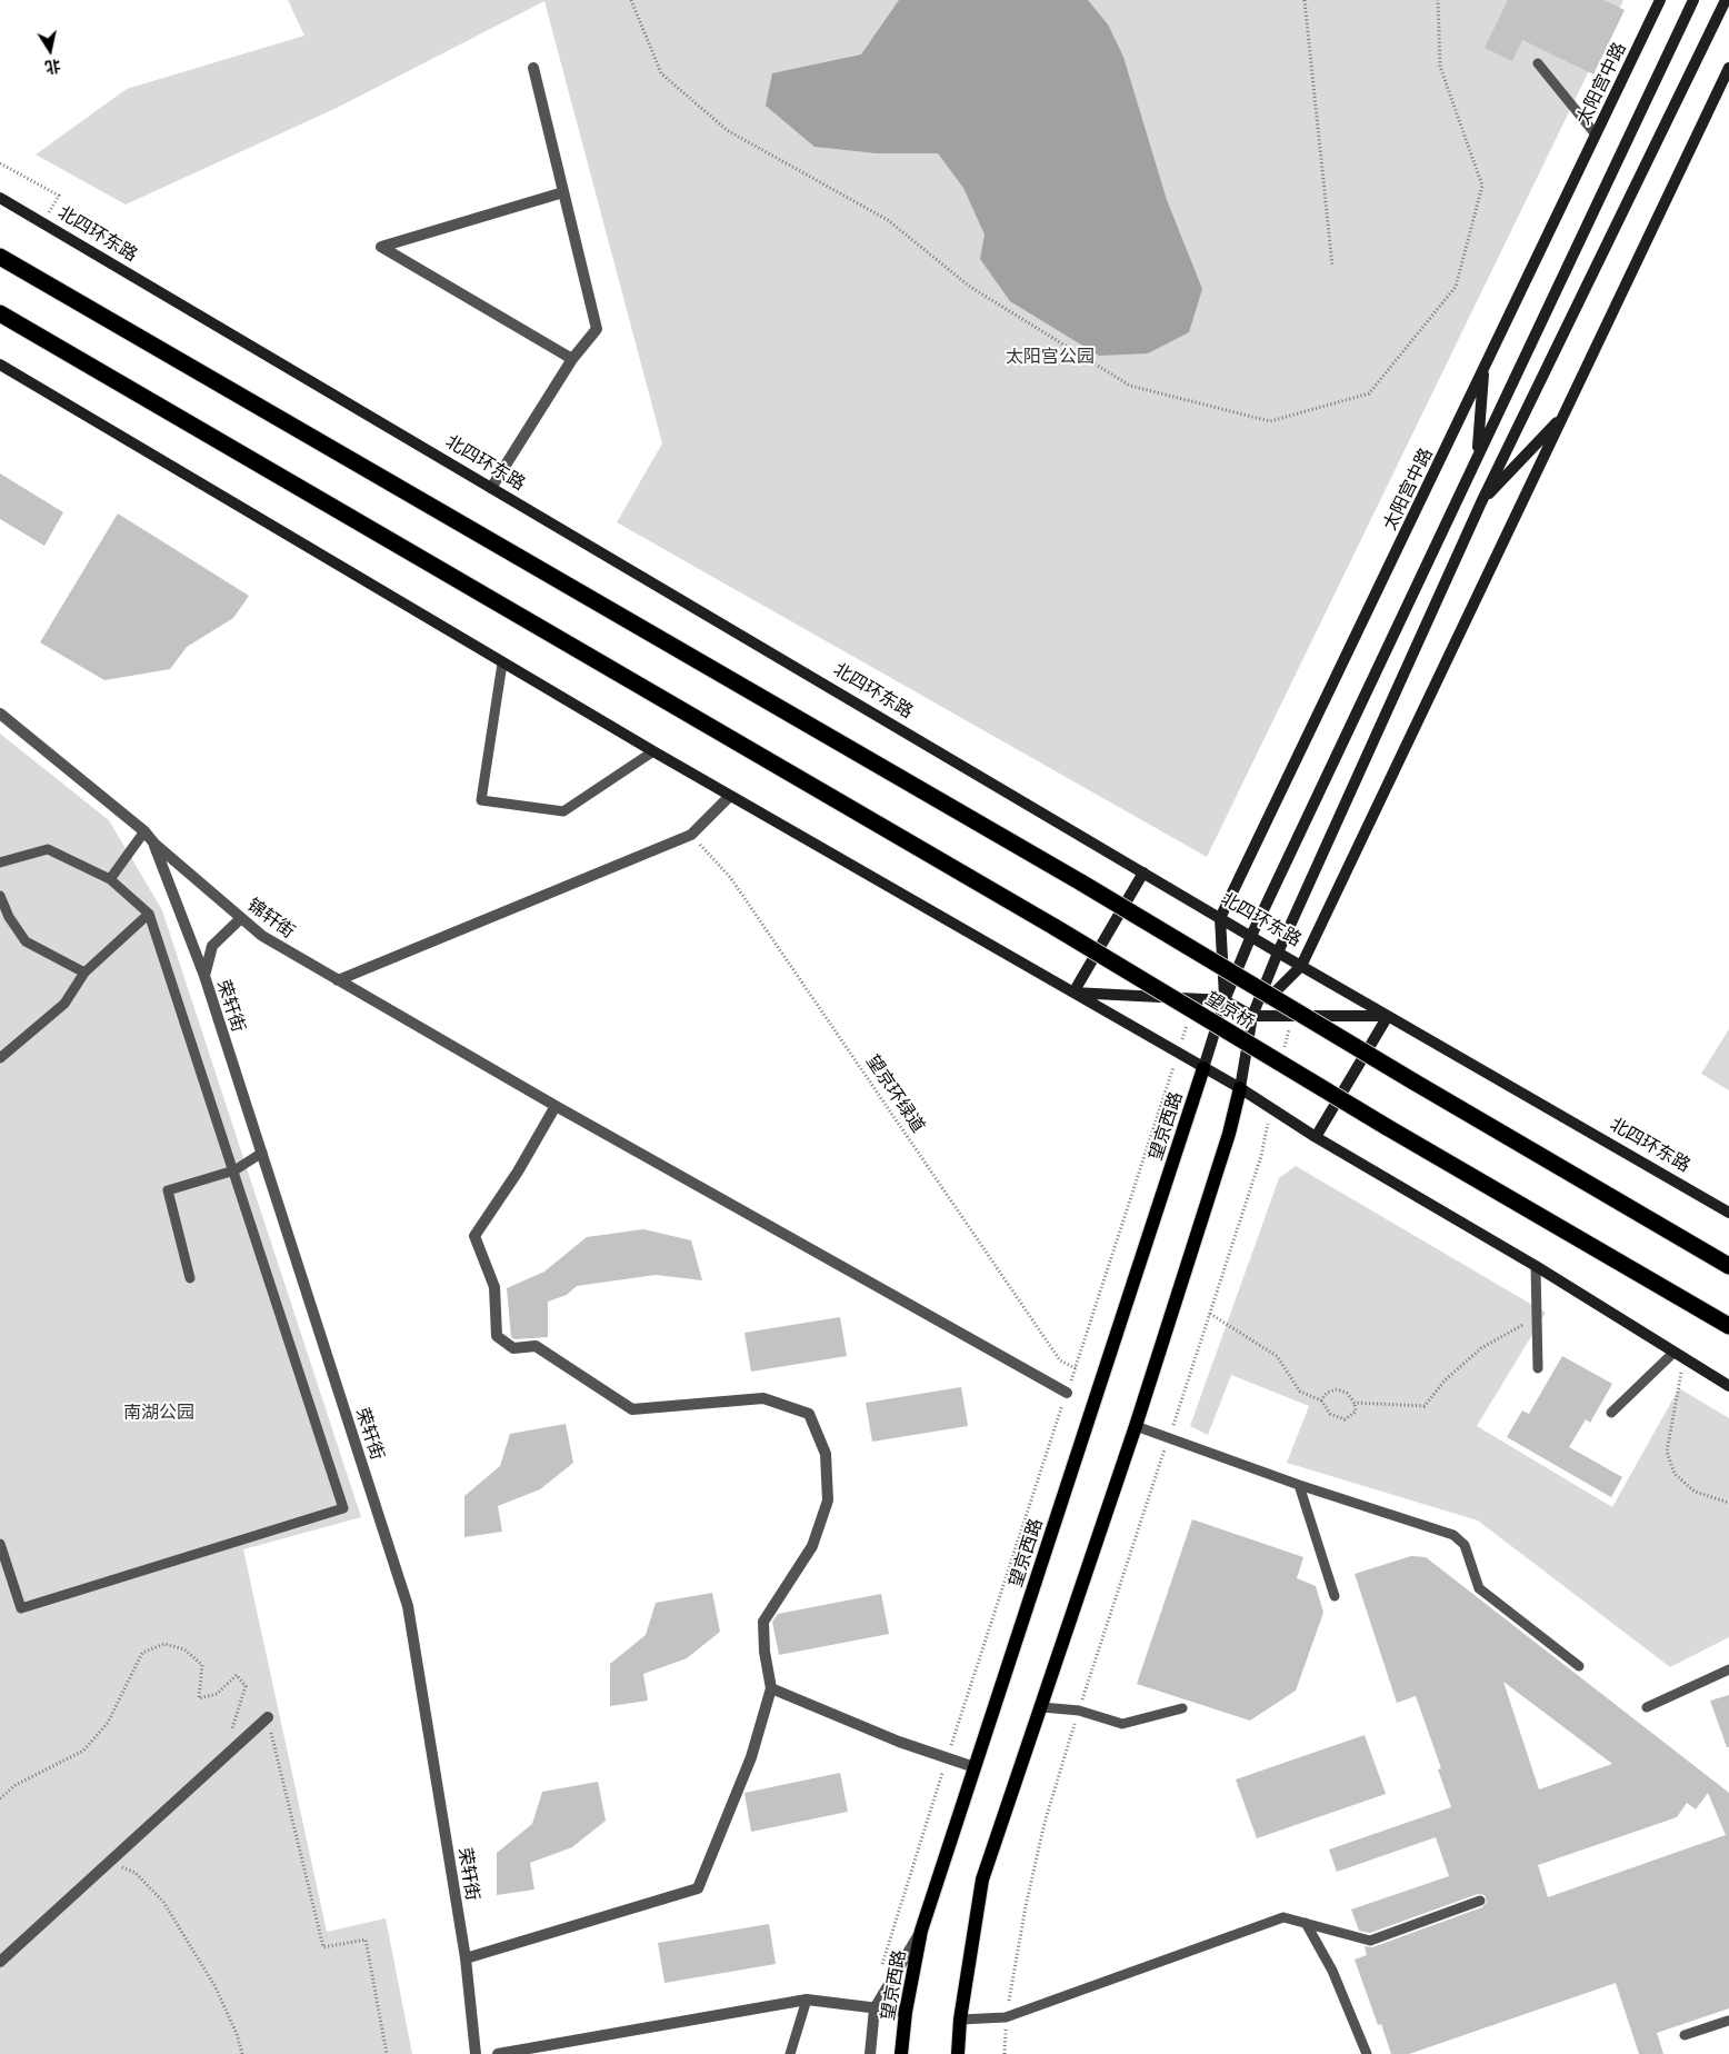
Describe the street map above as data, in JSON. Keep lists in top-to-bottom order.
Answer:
{
  "streets": {
    "highway": ["望京桥"],
    "main road": ["望京西路"],
    "street": [
      "太阳宫中路",
      "北四环东路",
      "锦轩街",
      "荣轩街"
    ],
    "path": ["望京环绿道"]
  },
  "crossings": [
    ["太阳宫中路", "北四环东路"],
    ["锦轩街", "荣轩街"]
  ],
  "parks": ["太阳宫公园", "南湖公园"],
  "north": "bottom"
}
